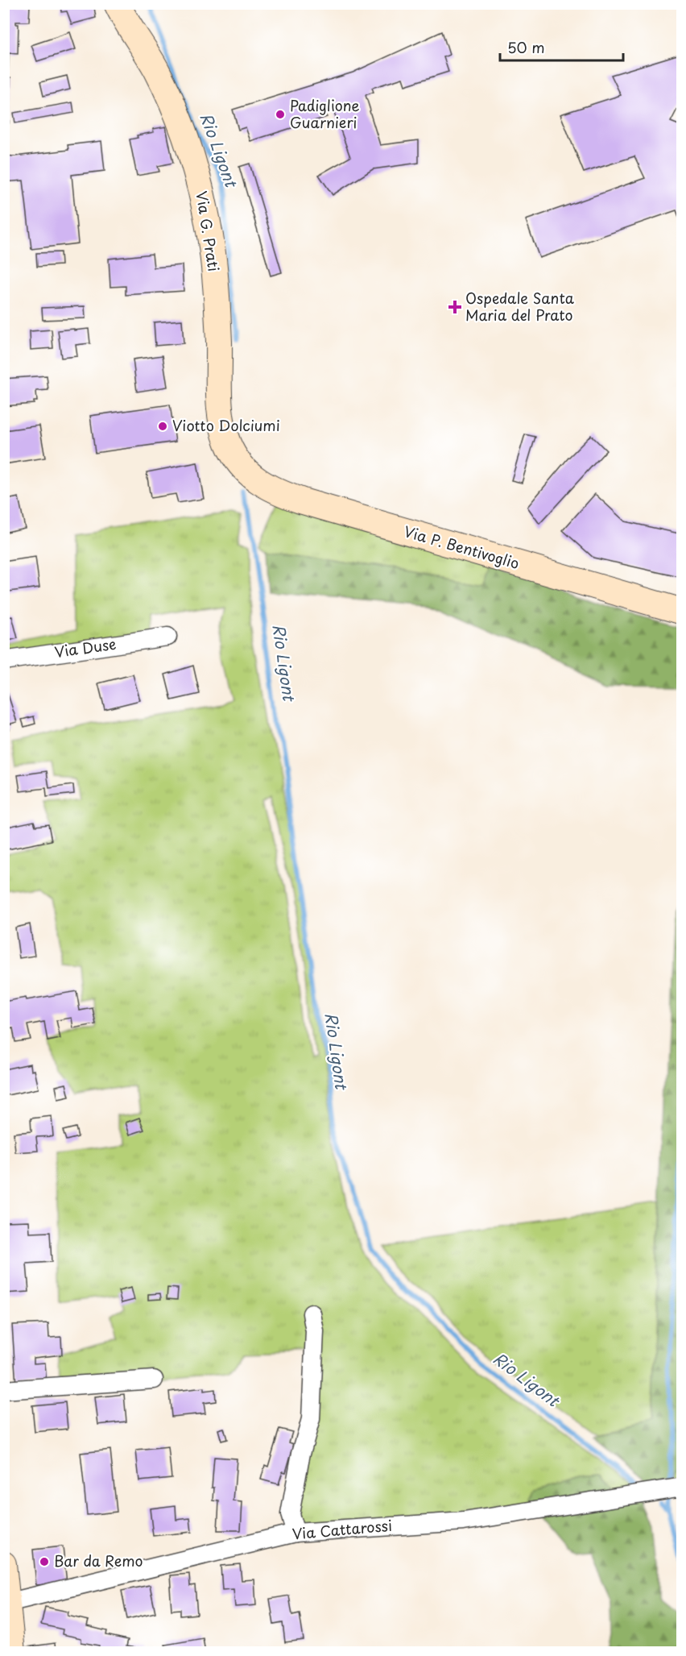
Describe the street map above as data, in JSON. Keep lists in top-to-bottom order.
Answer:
{
  "streets": {
    "street": [
      "Via G. Prati",
      "Via P. Bentivoglio",
      "Via Duse",
      "Via Cattarossi"
    ]
  },
  "crossings": [
    ["Via G. Prati", "Via P. Bentivoglio"]
  ],
  "water": ["Rio Ligont"],
  "places": {
    "other": ["Padiglione Guarnieri", "Viotto Dolciumi", "Bar da Remo"],
    "health": ["Ospedale Santa Maria del Prato"]
  },
  "scale_bar": "50 m"
}
